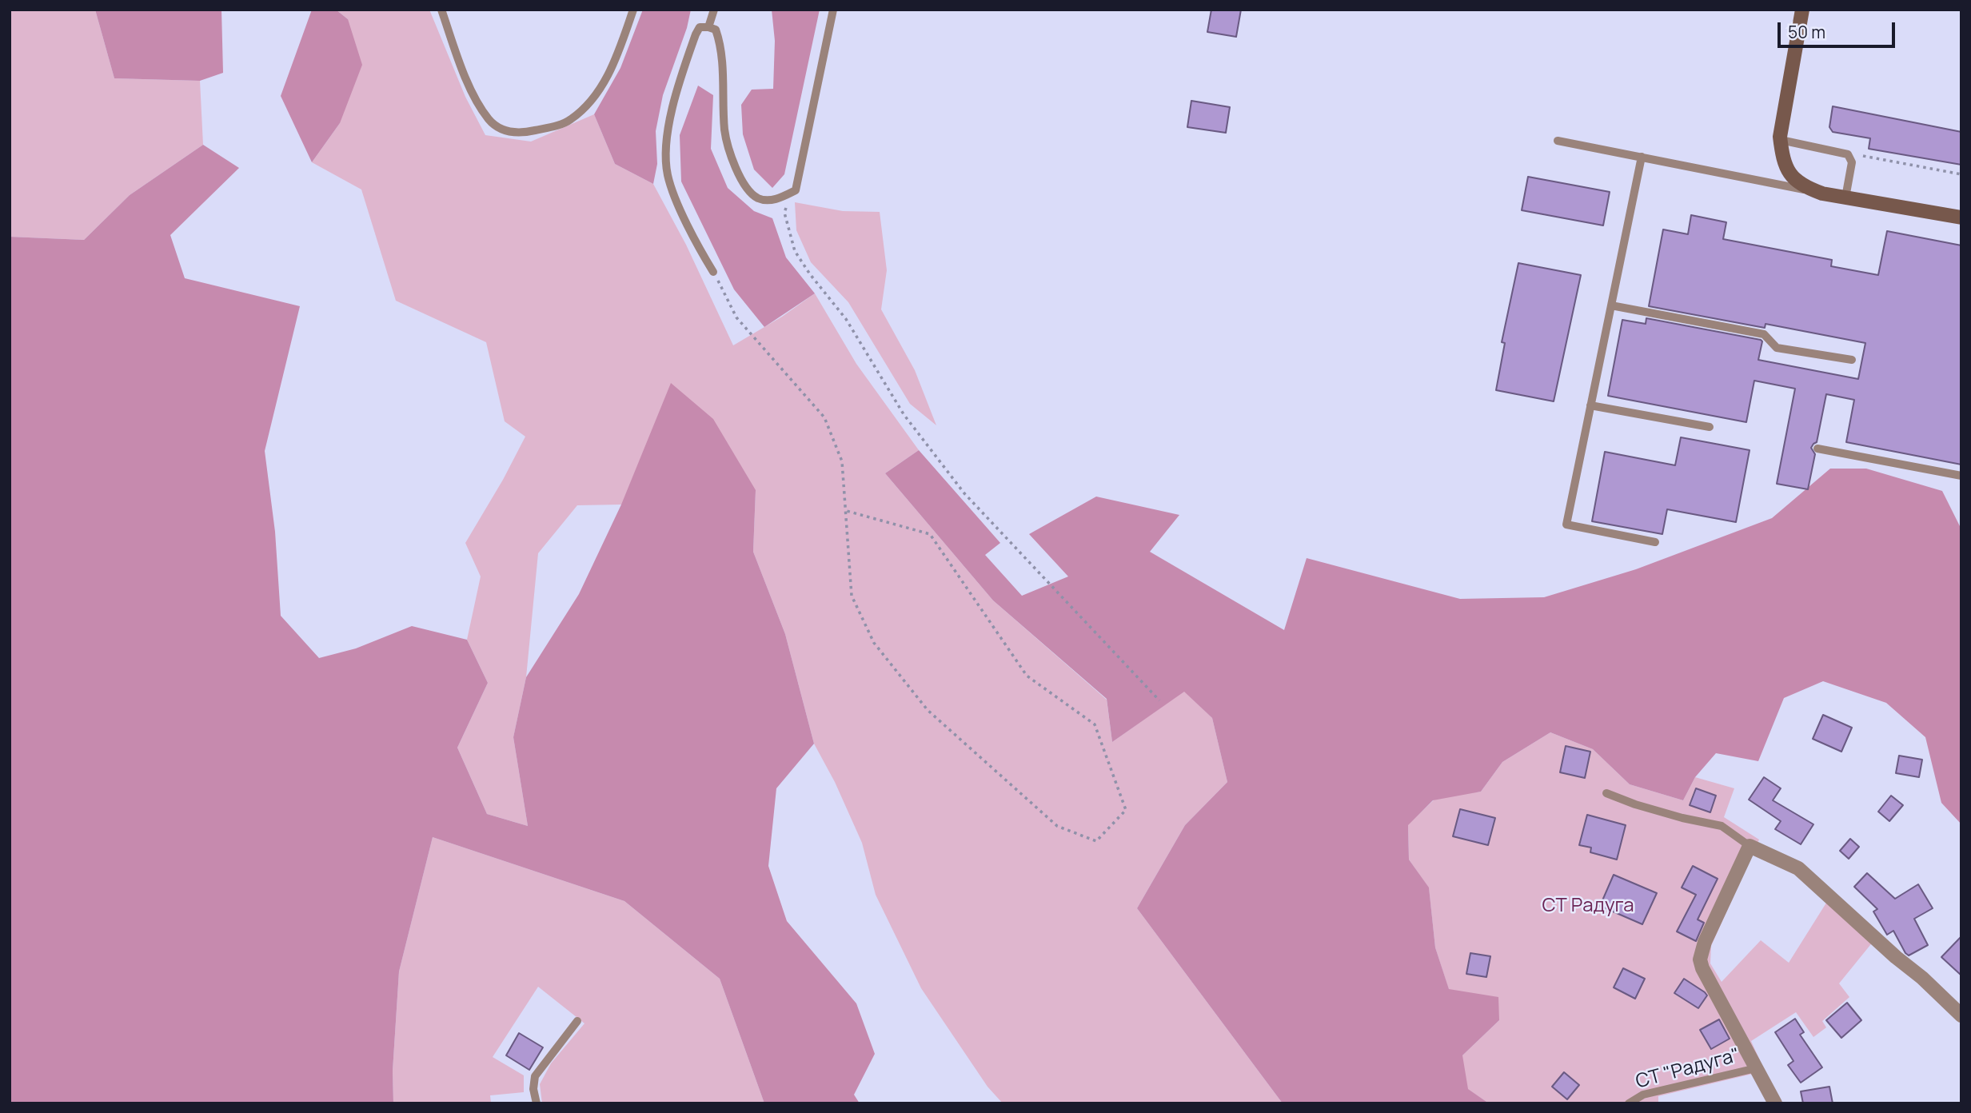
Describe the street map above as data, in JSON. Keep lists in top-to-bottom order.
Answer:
{
  "streets": {
    "lane": ["СТ \"Радуга\""]
  },
  "parks": ["СТ Радуга"],
  "scale_bar": "50 m"
}
